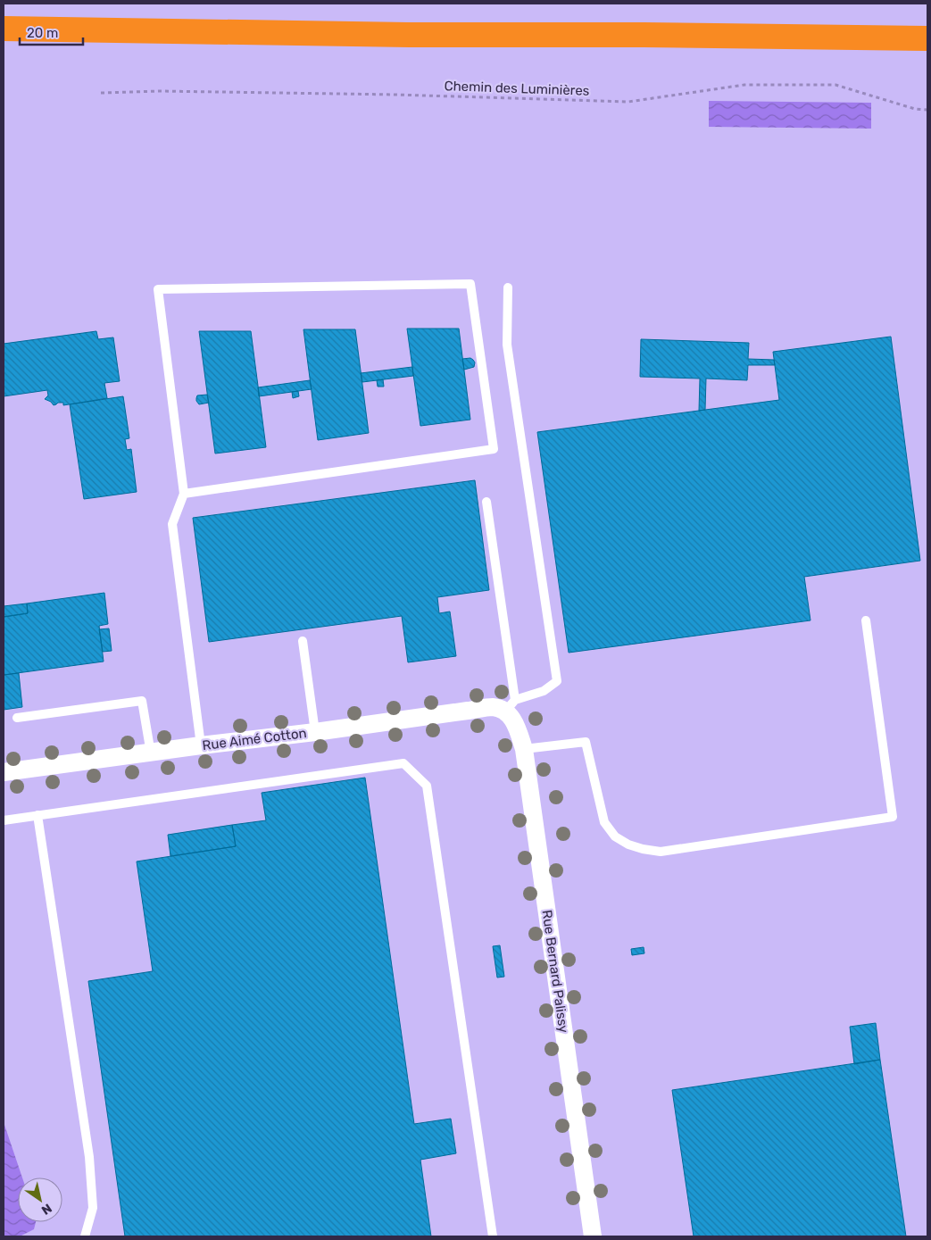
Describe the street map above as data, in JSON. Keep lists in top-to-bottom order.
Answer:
{
  "streets": {
    "street": ["Rue Aimé Cotton", "Rue Bernard Palissy"],
    "path": ["Chemin des Luminières"]
  },
  "crossings": [
    ["Rue Aimé Cotton", "Rue Bernard Palissy"]
  ],
  "scale_bar": "20 m",
  "north": "bottom right"
}
